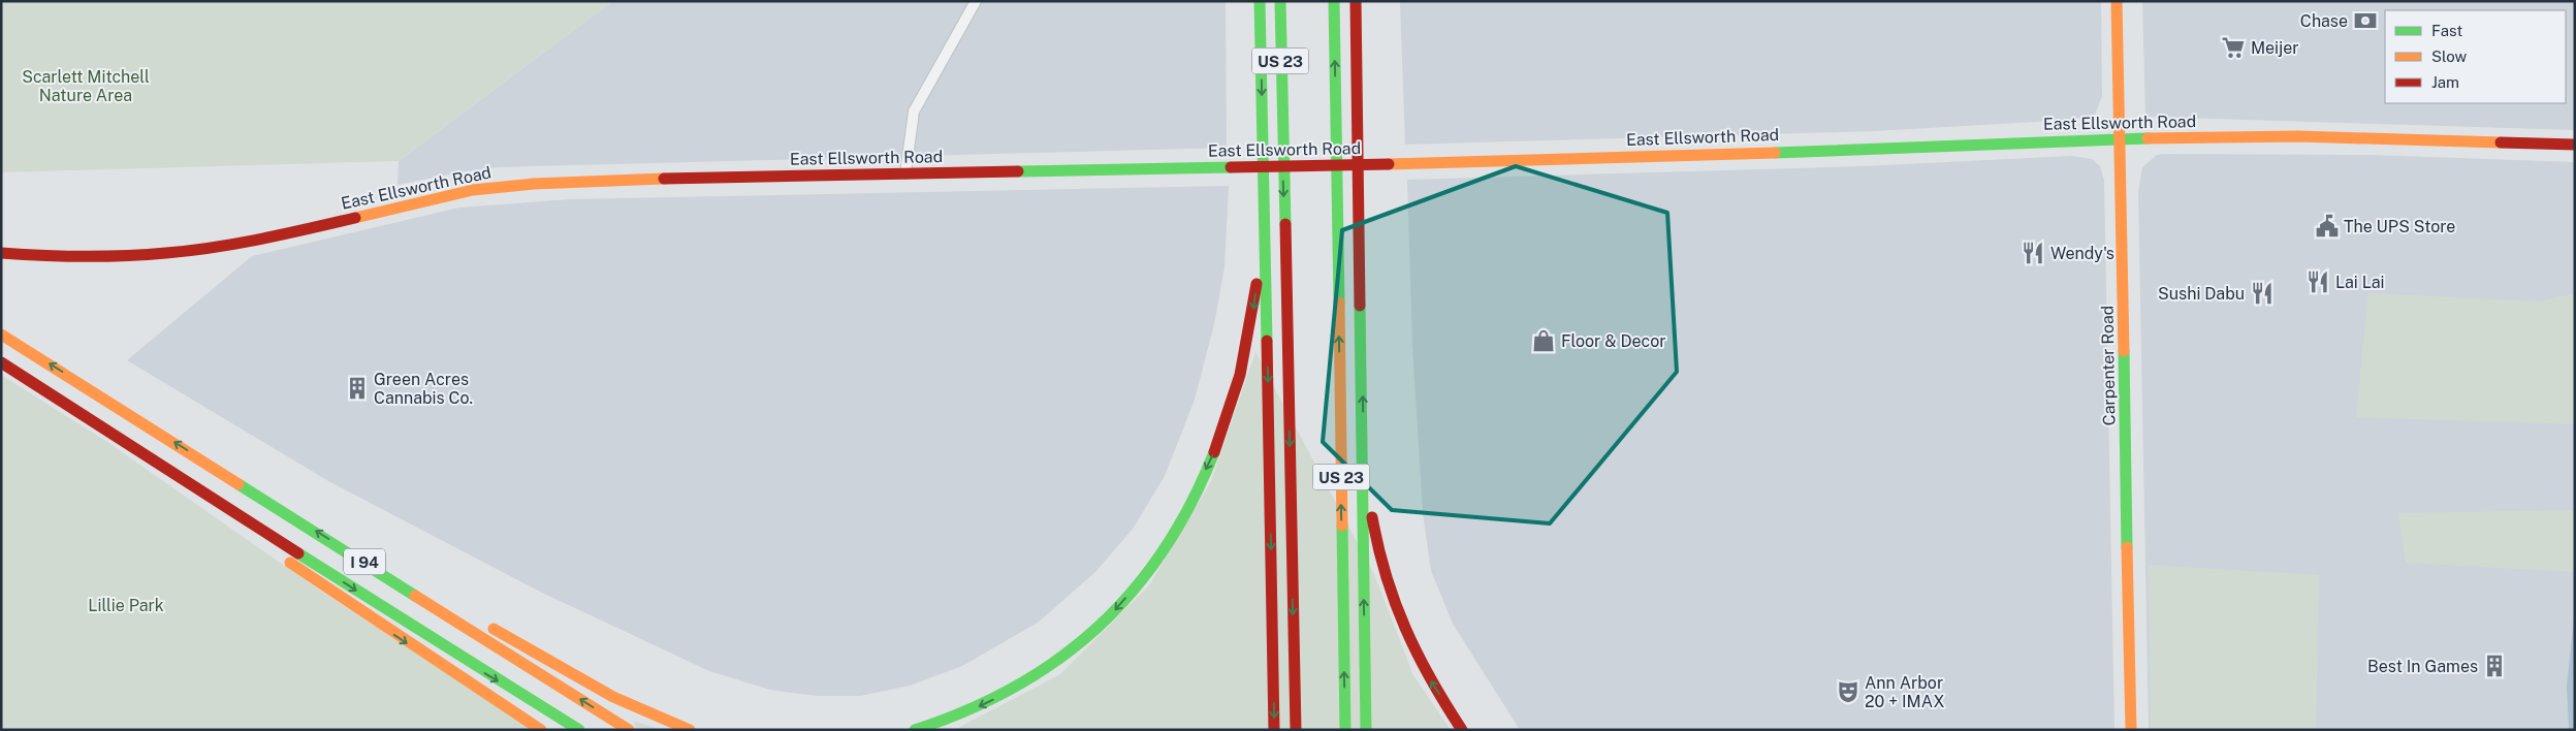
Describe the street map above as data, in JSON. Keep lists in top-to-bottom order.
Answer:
{
  "streets": {
    "main road": [
      "US 23",
      "East Ellsworth Road",
      "Carpenter Road",
      "I 94"
    ]
  },
  "crossings": [
    ["East Ellsworth Road", "Carpenter Road"]
  ],
  "parks": ["Scarlett Mitchell Nature Area", "Lillie Park"],
  "places": {
    "bank": ["Chase"],
    "supermarket": ["Meijer"],
    "public building": ["The UPS Store"],
    "restaurant": ["Wendy's", "Lai Lai", "Sushi Dabu"],
    "shop": ["Floor & Decor"],
    "building": ["Green Acres Cannabis Co.", "Best In Games"],
    "theatre": ["Ann Arbor 20 + IMAX"]
  },
  "legend": ["Fast", "Slow", "Jam"]
}
